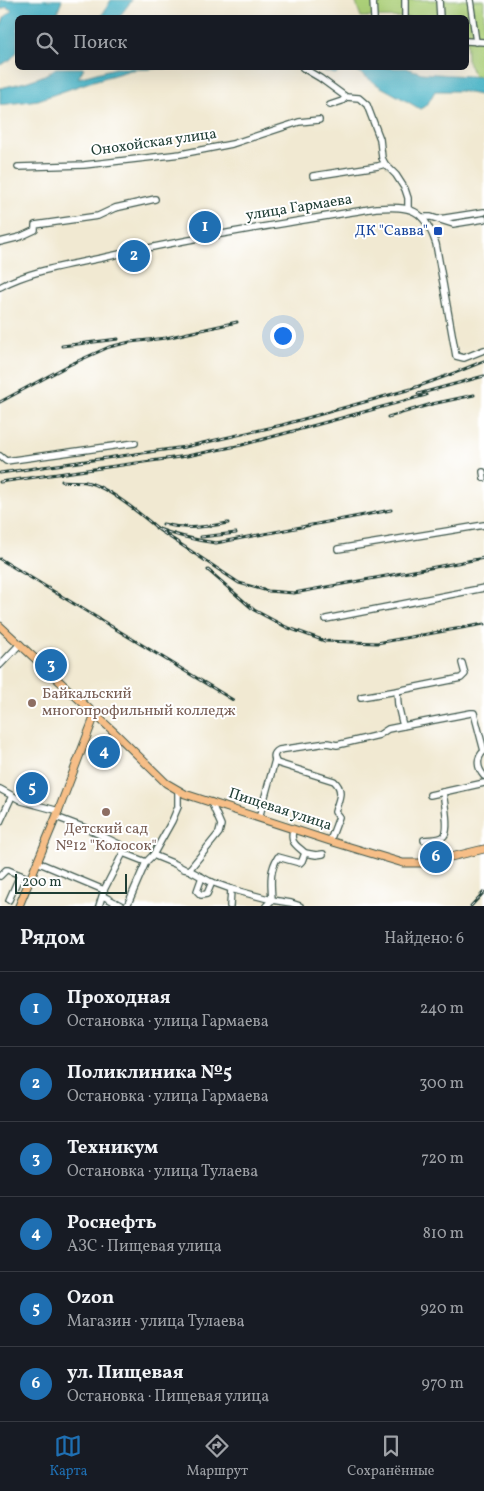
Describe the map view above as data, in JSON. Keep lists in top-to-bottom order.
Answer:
{
  "streets": {
    "main road": ["Пищевая улица"],
    "street": ["Онохойская улица", "улица Гармаева"]
  },
  "places": {
    "transit": ["ДК \"Савва\""],
    "other": ["Байкальский многопрофильный колледж", "Детский сад №12 \"Колосок\""]
  },
  "scale_bar": "200 m",
  "page": {
    "search": "Поиск",
    "pins": [
      "1",
      "2",
      "3",
      "4",
      "5",
      "6"
    ],
    "scale": "200 m",
    "heading": ["Рядом", "Найдено: 6"],
    "list": [
      {
        "mark": "1",
        "name": "Проходная",
        "note": "Остановка · улица Гармаева",
        "value": "240 m"
      },
      {
        "mark": "2",
        "name": "Поликлиника №5",
        "note": "Остановка · улица Гармаева",
        "value": "300 m"
      },
      {
        "mark": "3",
        "name": "Техникум",
        "note": "Остановка · улица Тулаева",
        "value": "720 m"
      },
      {
        "mark": "4",
        "name": "Роснефть",
        "note": "АЗС · Пищевая улица",
        "value": "810 m"
      },
      {
        "mark": "5",
        "name": "Ozon",
        "note": "Магазин · улица Тулаева",
        "value": "920 m"
      },
      {
        "mark": "6",
        "name": "ул. Пищевая",
        "note": "Остановка · Пищевая улица",
        "value": "970 m"
      }
    ],
    "nav": ["Карта", "Маршрут", "Сохранённые"]
  }
}
